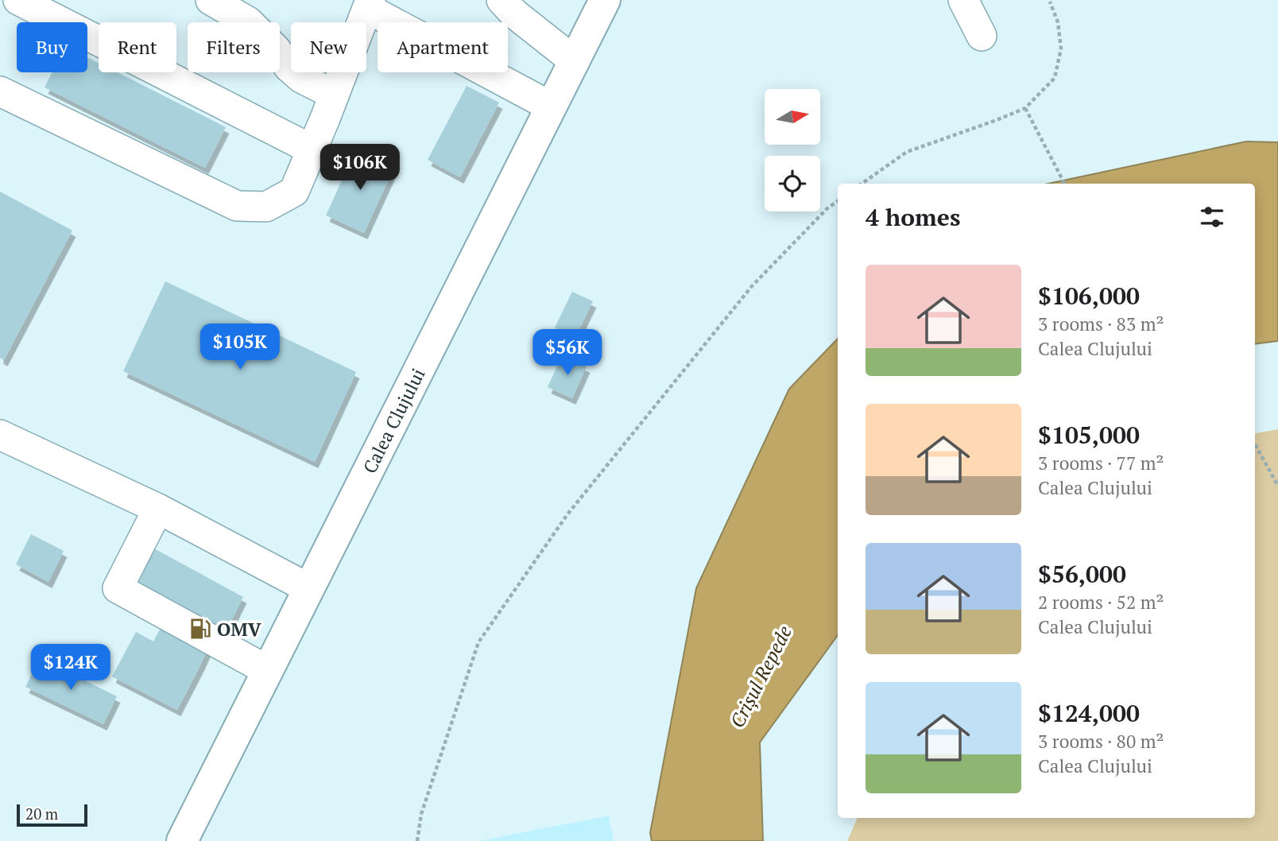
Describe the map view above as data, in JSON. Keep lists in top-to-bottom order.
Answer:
{
  "streets": {
    "main road": ["Calea Clujului"]
  },
  "water": ["Crișul Repede"],
  "places": {
    "fuel station": ["OMV"]
  },
  "scale_bar": "20 m",
  "north": "right",
  "page": {
    "chip": [
      "Buy",
      "Rent",
      "Filters",
      "New",
      "Apartment"
    ],
    "price": [
      "$106K",
      "$105K",
      "$56K",
      "$124K"
    ],
    "heading": "4 homes",
    "list": [
      {
        "name": "$106,000",
        "note": "3 rooms · 83 m² · Calea Clujului"
      },
      {
        "name": "$105,000",
        "note": "3 rooms · 77 m² · Calea Clujului"
      },
      {
        "name": "$56,000",
        "note": "2 rooms · 52 m² · Calea Clujului"
      },
      {
        "name": "$124,000",
        "note": "3 rooms · 80 m² · Calea Clujului"
      }
    ],
    "scale": "20 m"
  }
}
